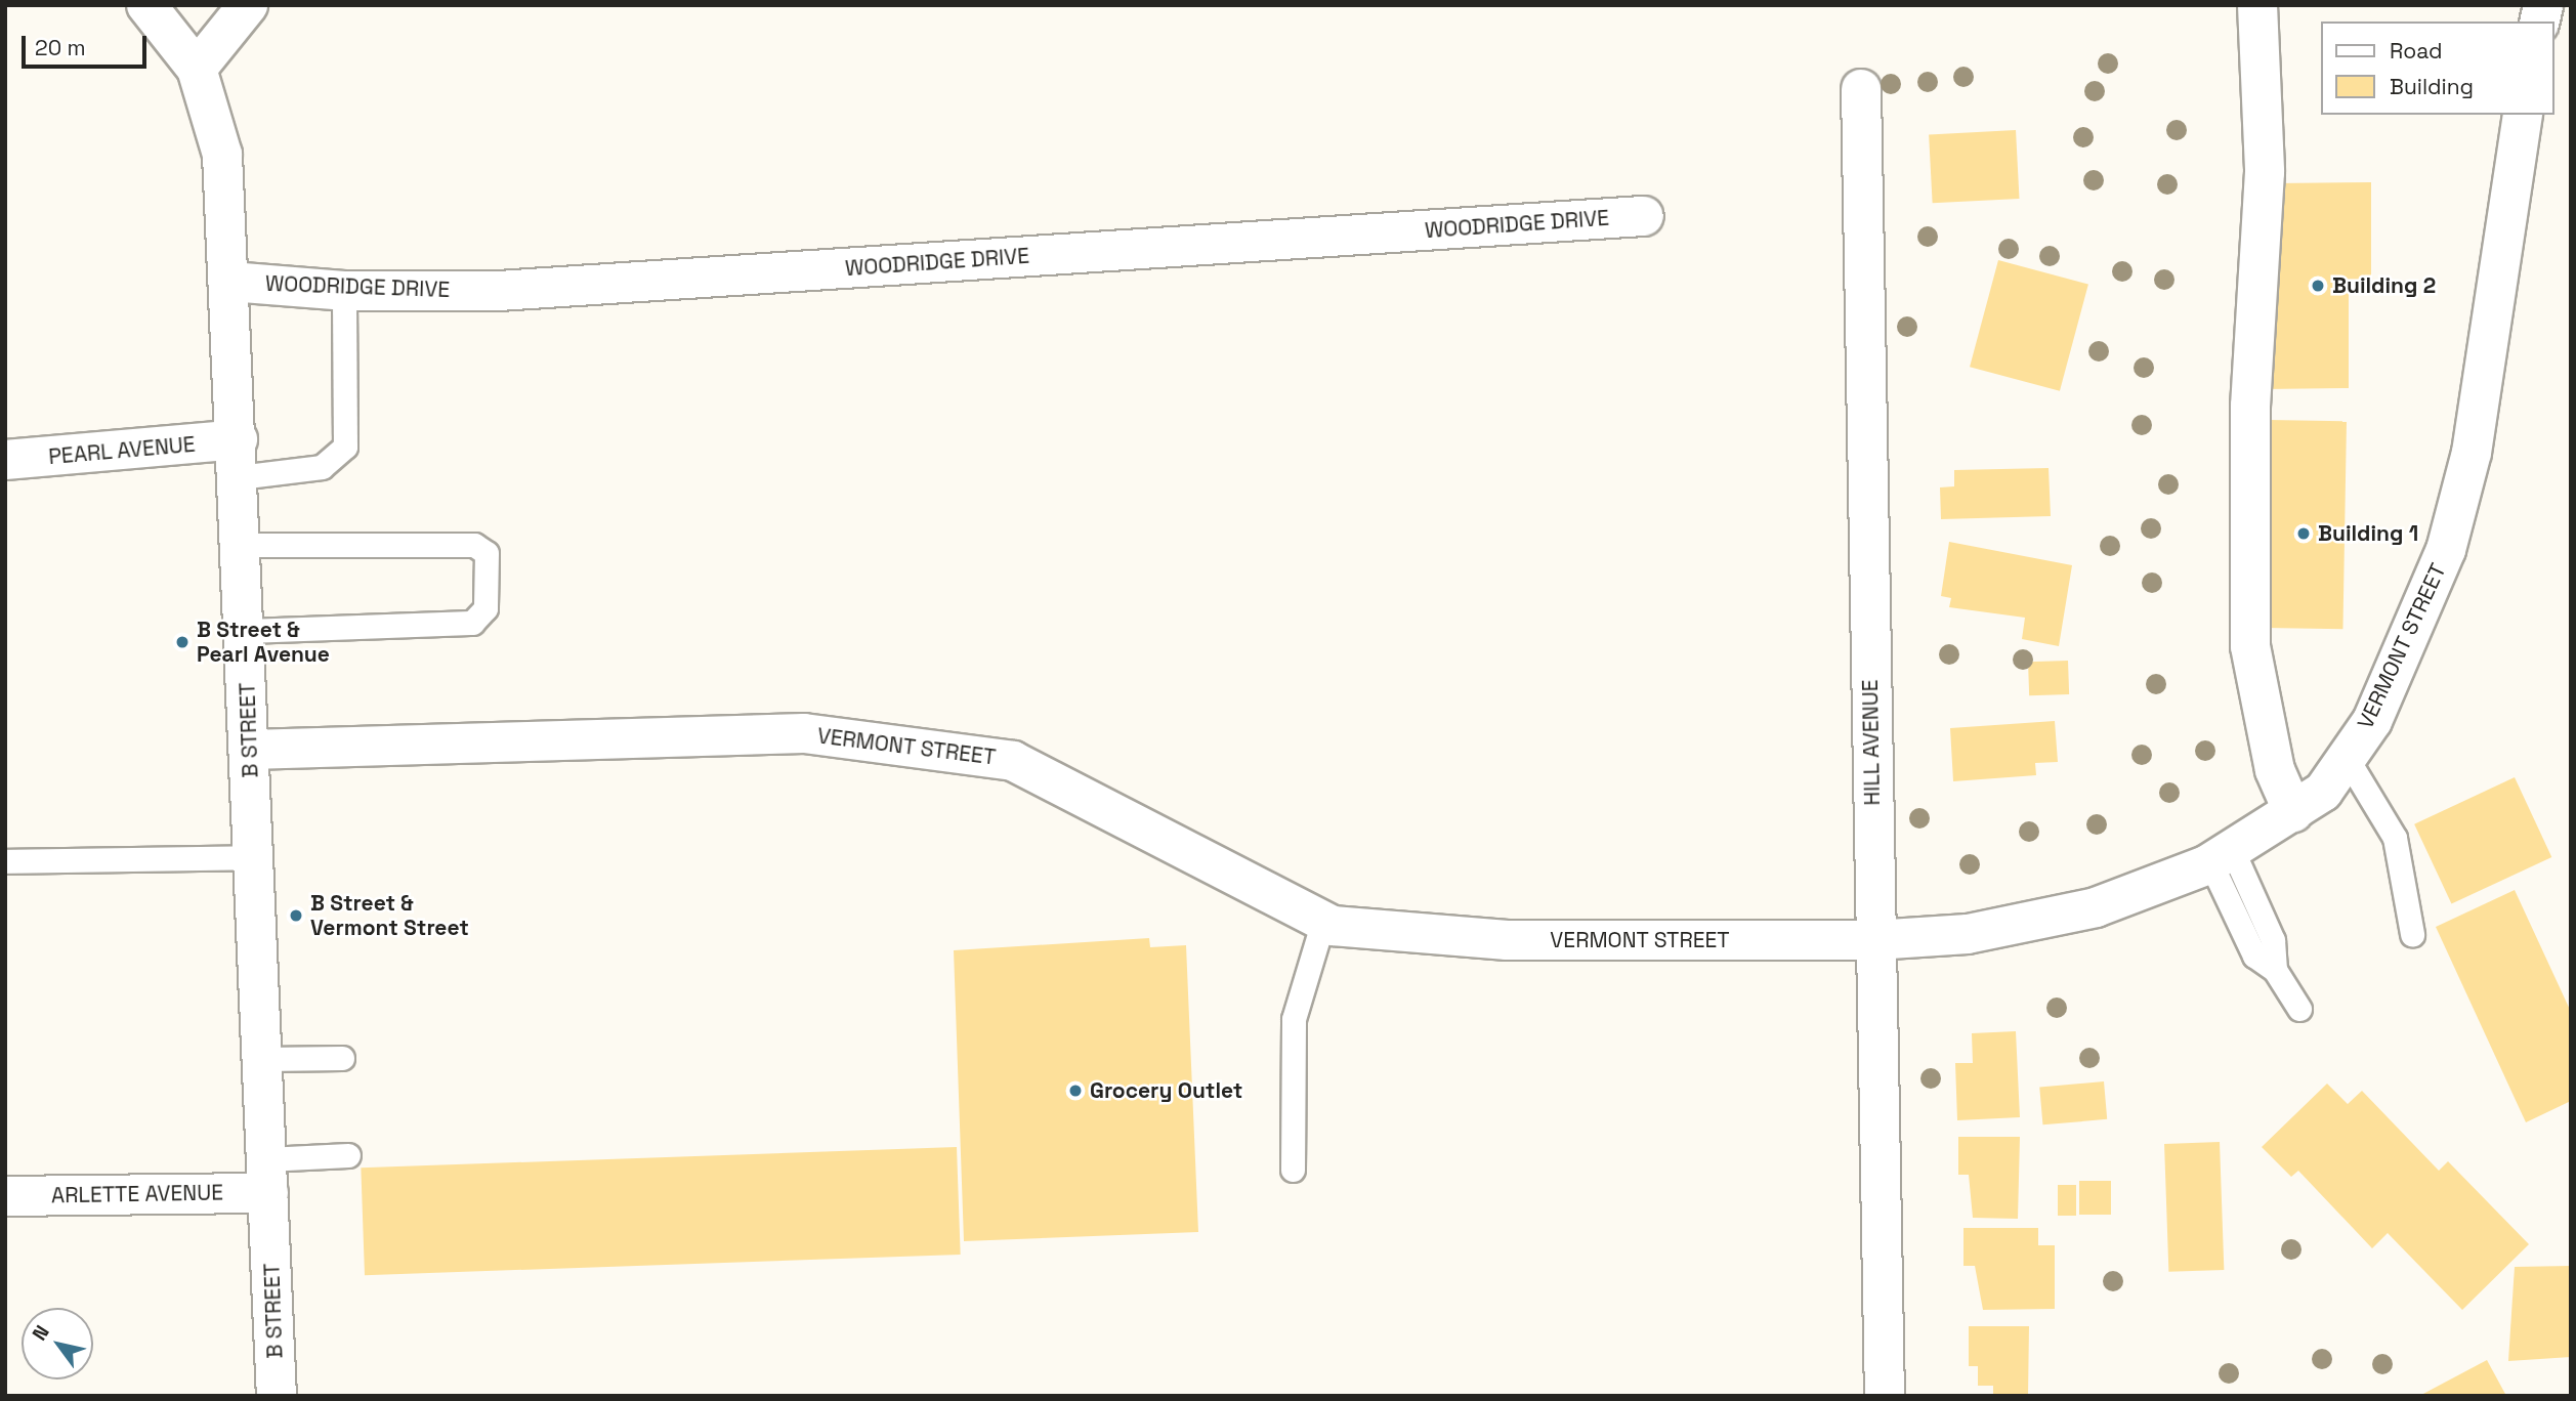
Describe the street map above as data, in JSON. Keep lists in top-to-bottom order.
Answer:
{
  "streets": {
    "street": [
      "WOODRIDGE DRIVE",
      "PEARL AVENUE",
      "VERMONT STREET",
      "B STREET",
      "HILL AVENUE",
      "ARLETTE AVENUE"
    ]
  },
  "crossings": [
    ["WOODRIDGE DRIVE", "B STREET"],
    ["PEARL AVENUE", "B STREET"],
    ["VERMONT STREET", "B STREET"],
    ["VERMONT STREET", "HILL AVENUE"],
    ["B STREET", "ARLETTE AVENUE"]
  ],
  "places": [
    "Building 2",
    "Building 1",
    "B Street & Pearl Avenue",
    "B Street & Vermont Street",
    "Grocery Outlet"
  ],
  "legend": ["Road", "Building"],
  "scale_bar": "20 m",
  "north": "top left"
}
